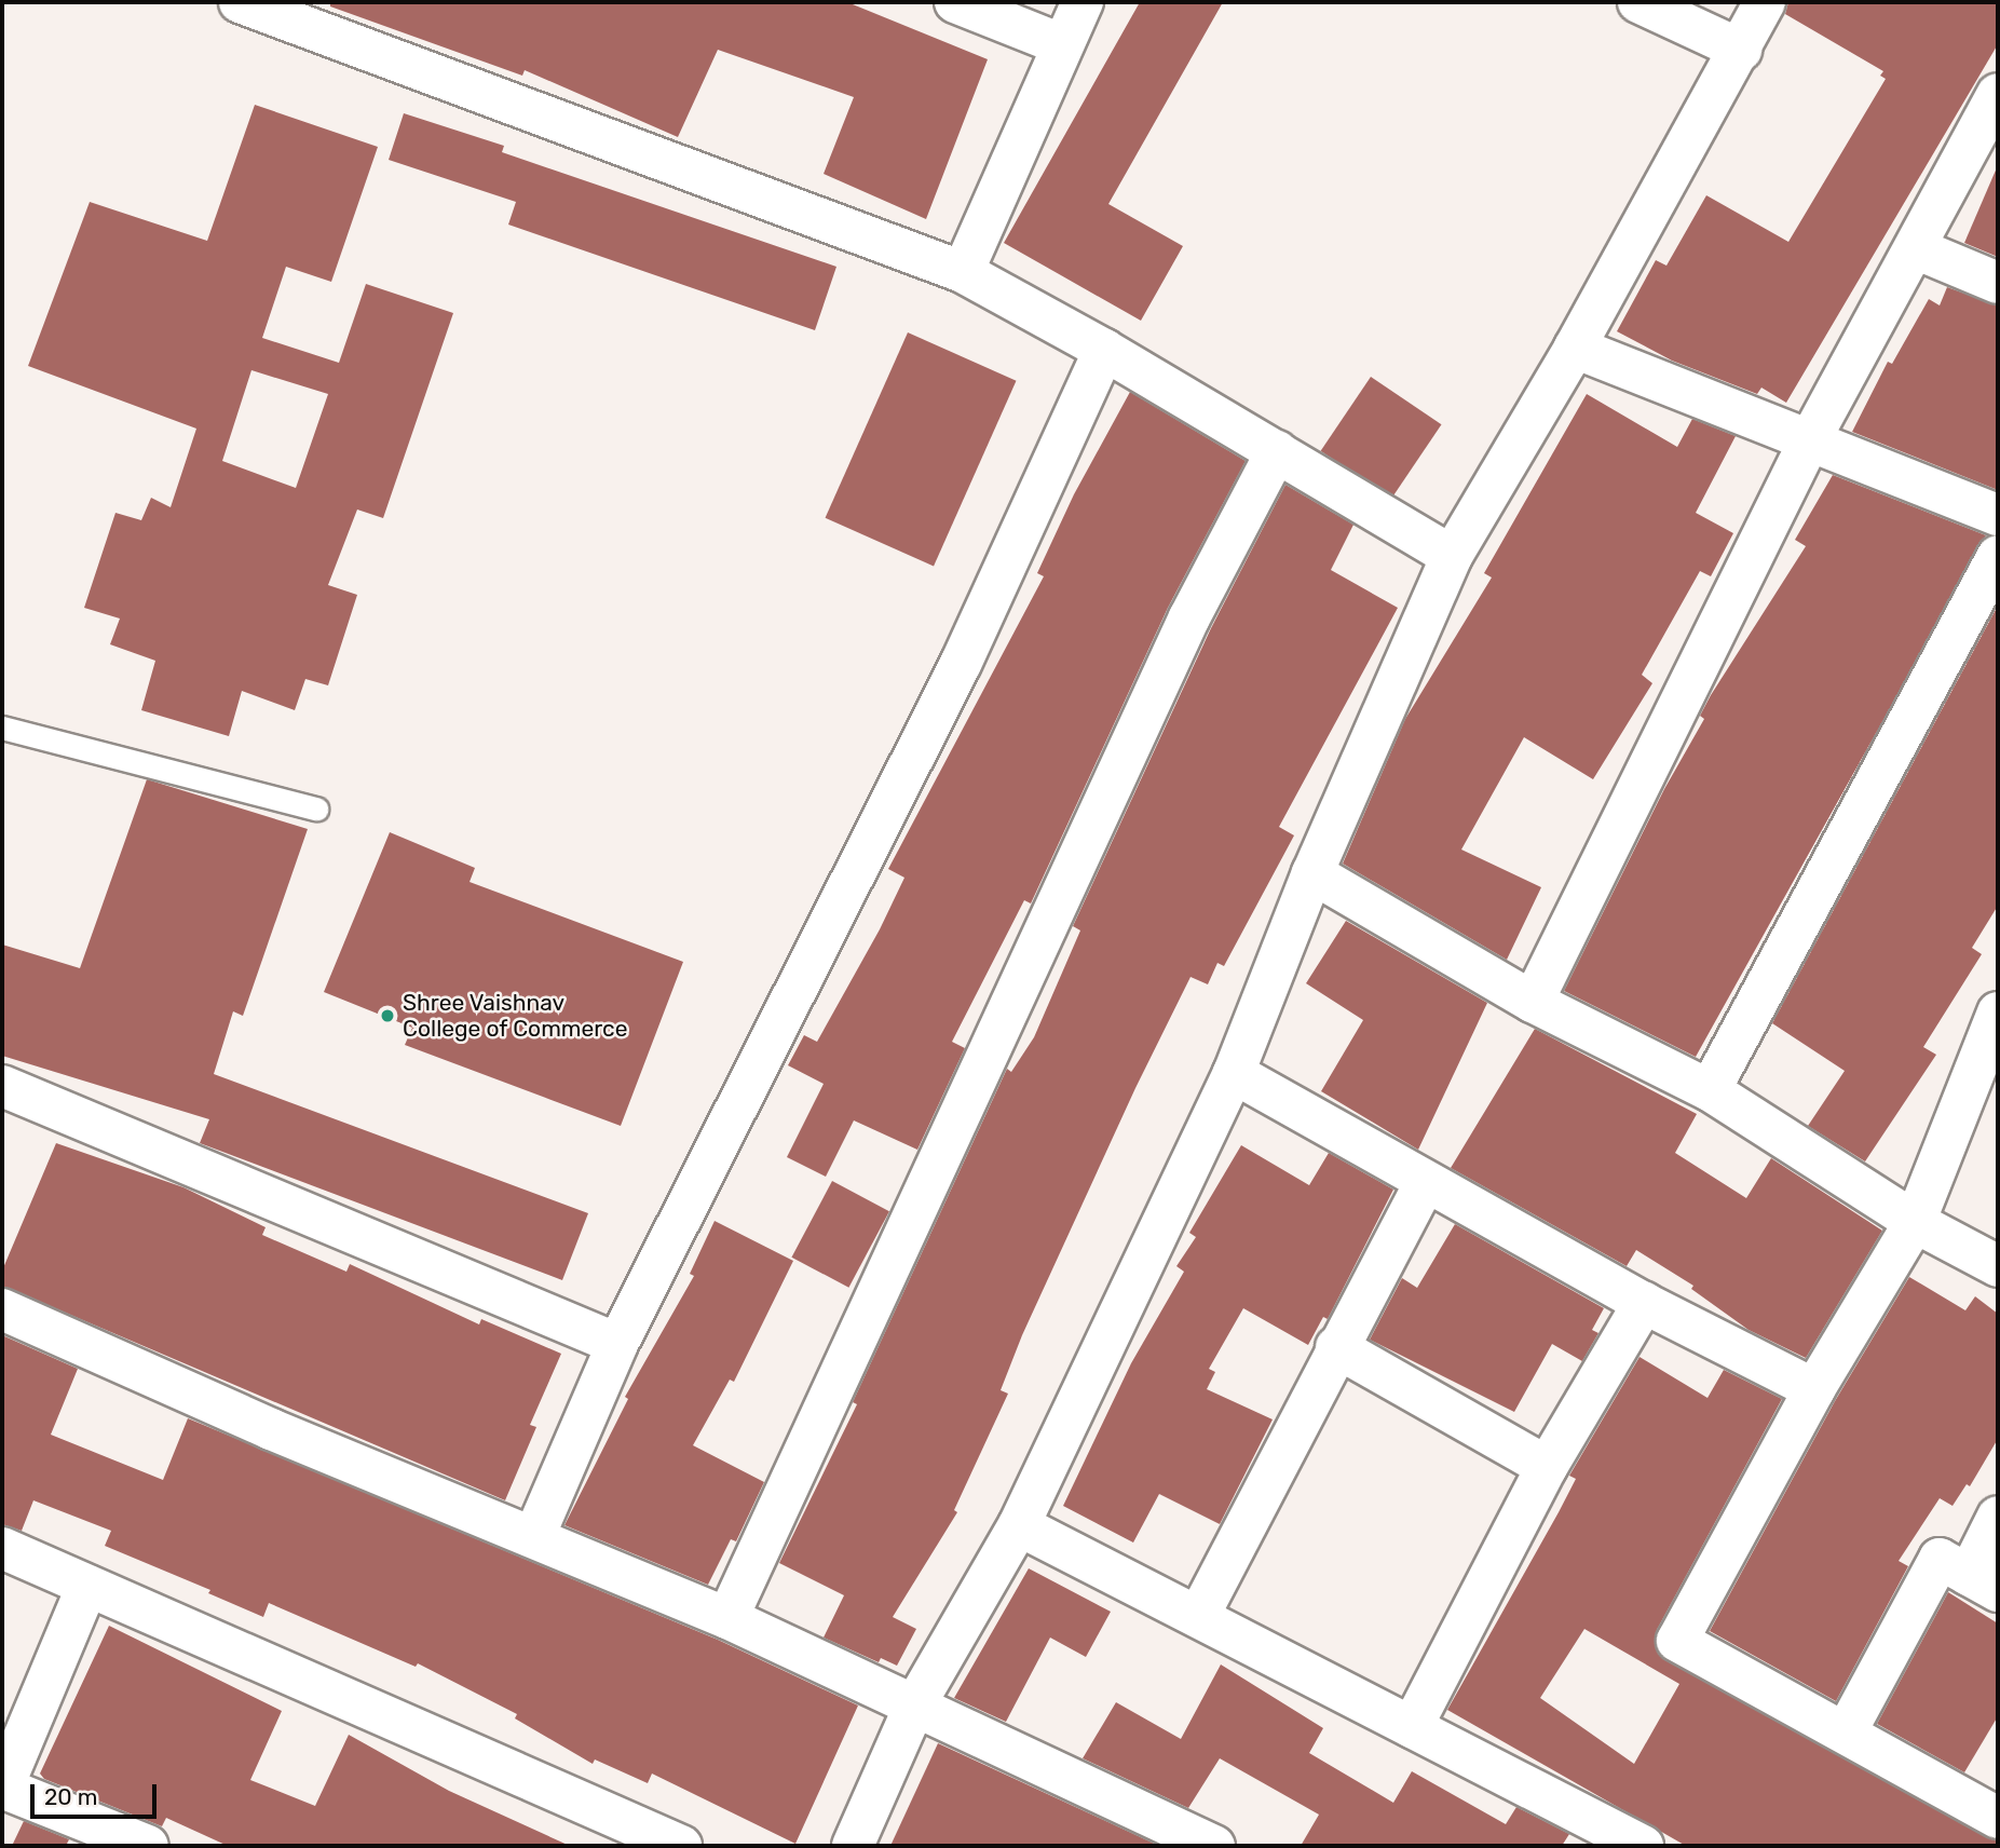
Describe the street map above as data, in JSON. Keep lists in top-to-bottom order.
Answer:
{
  "places": ["Shree Vaishnav College of Commerce"],
  "scale_bar": "20 m"
}
